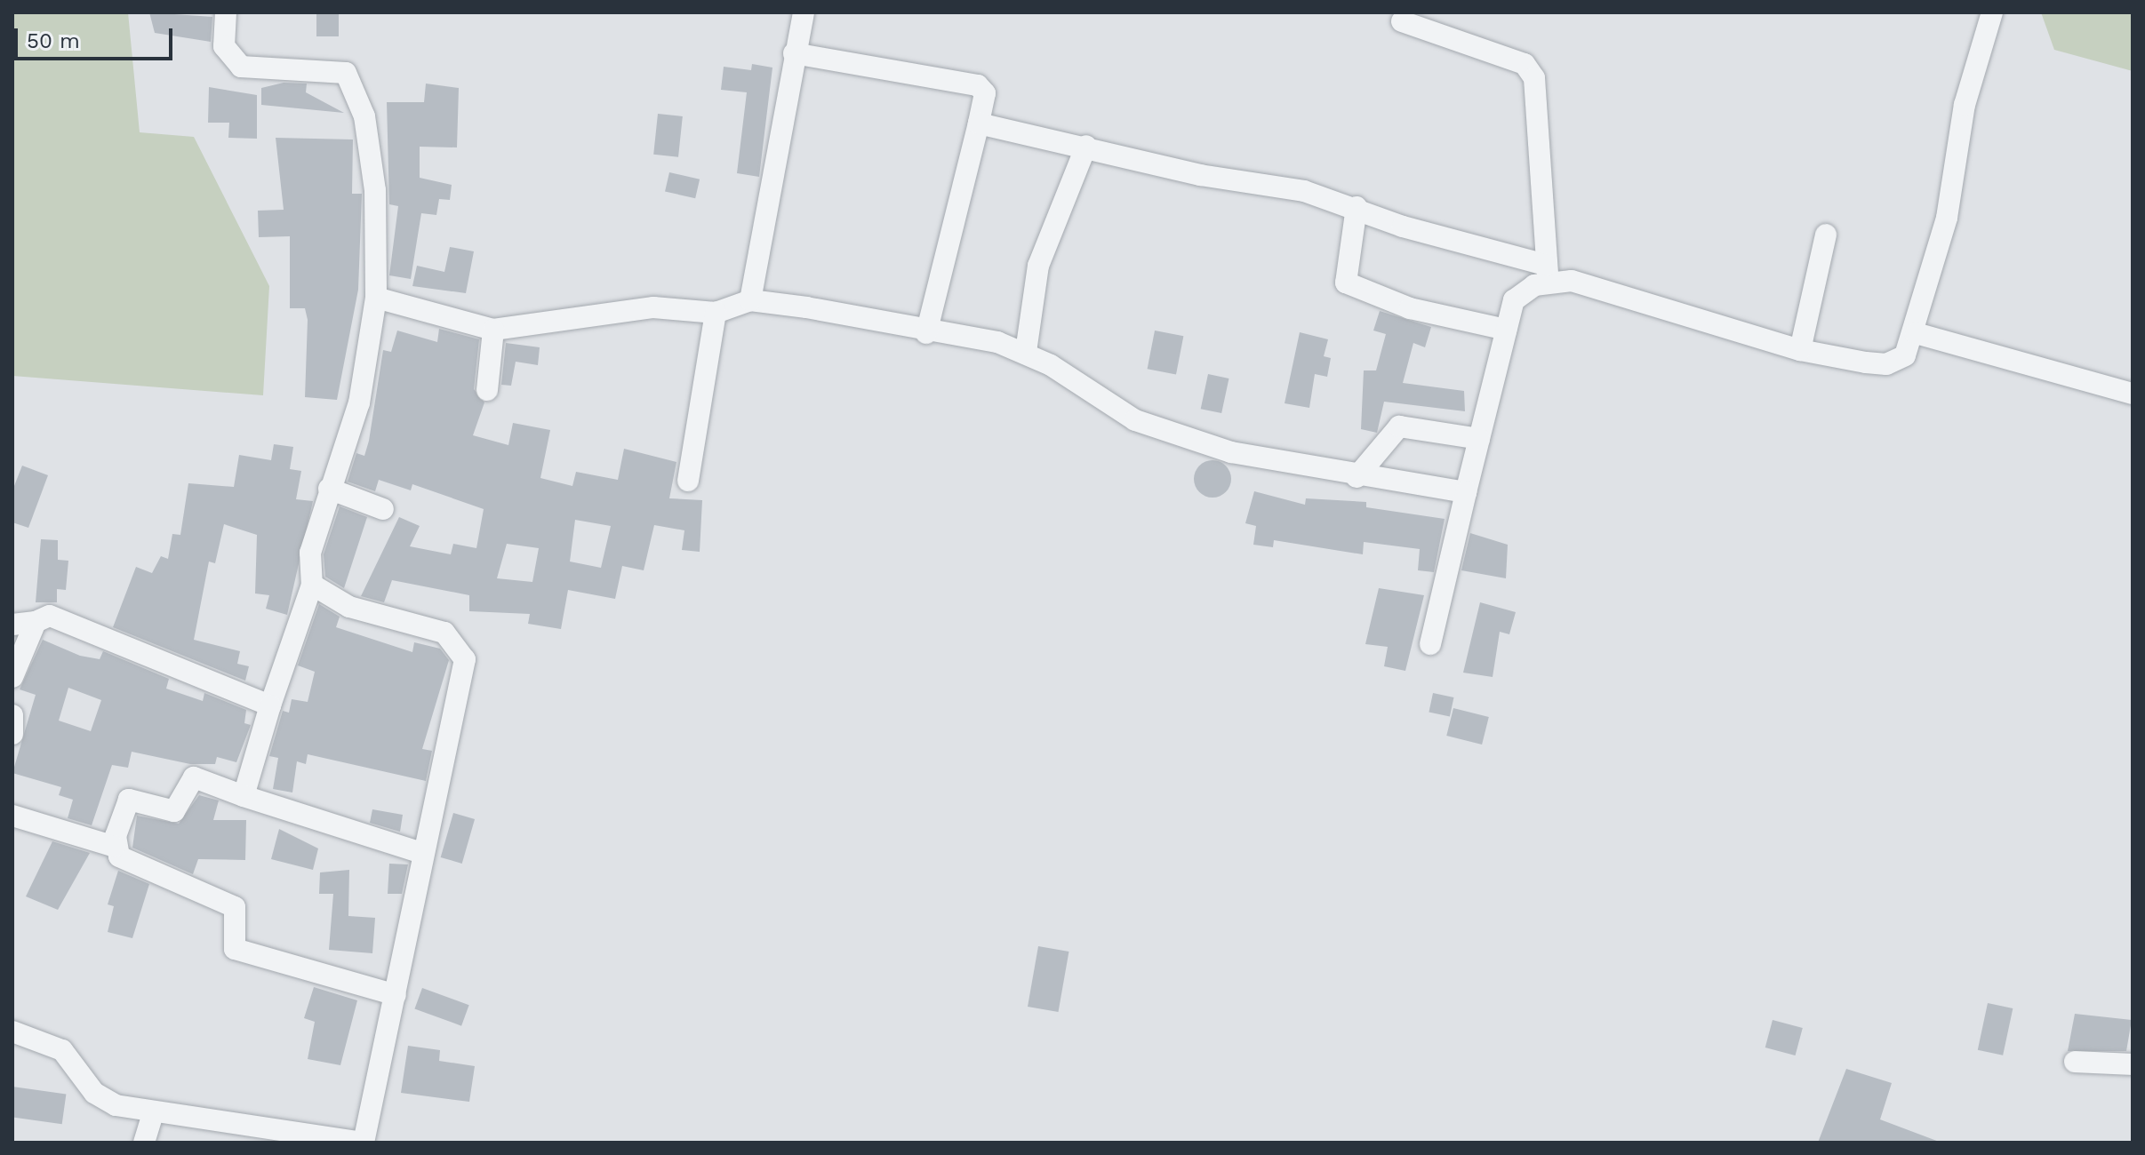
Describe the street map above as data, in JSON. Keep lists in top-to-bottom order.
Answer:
{
  "scale_bar": "50 m"
}
